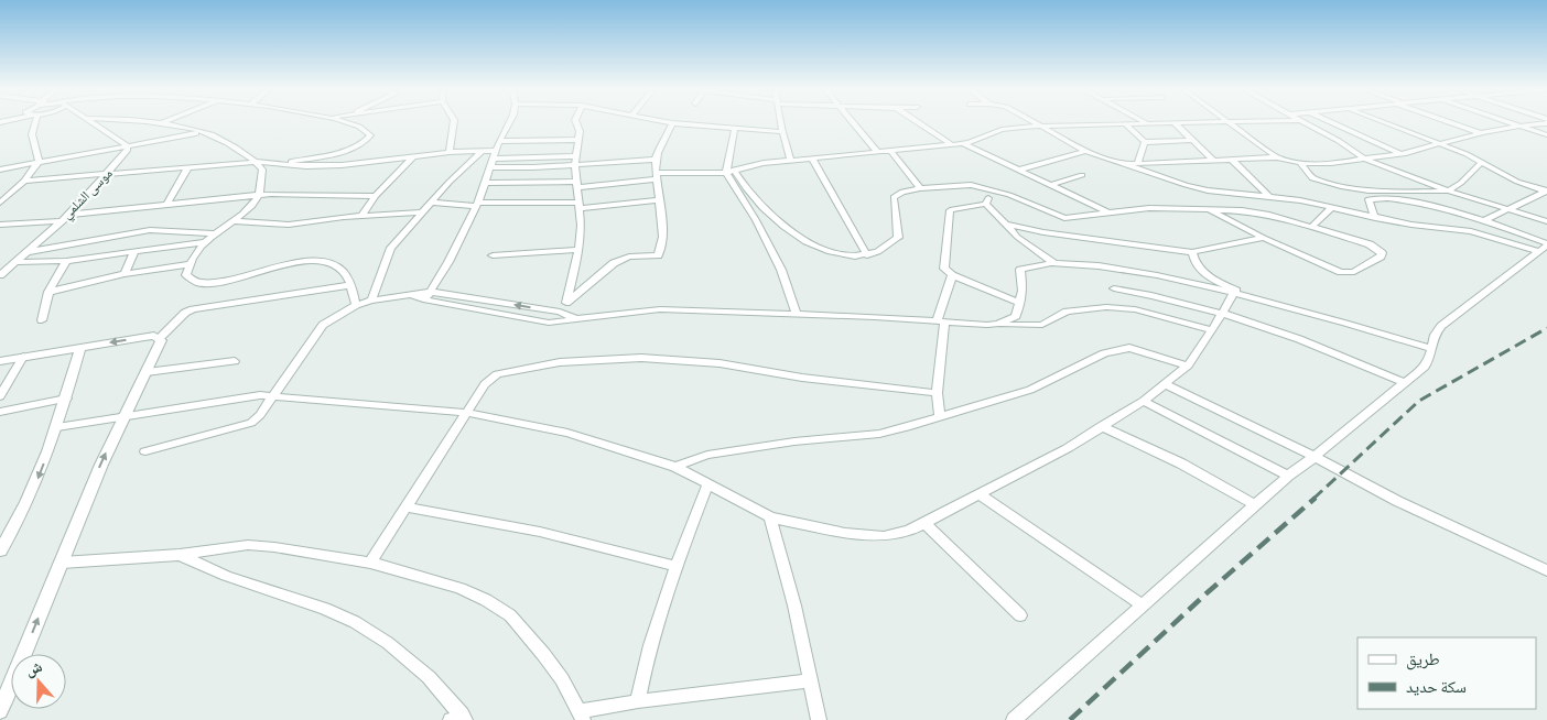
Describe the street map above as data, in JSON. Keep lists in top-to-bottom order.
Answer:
{
  "streets": {
    "street": ["موسى الشلمي"]
  },
  "legend": ["طريق", "سكة حديد"],
  "north": "top"
}
